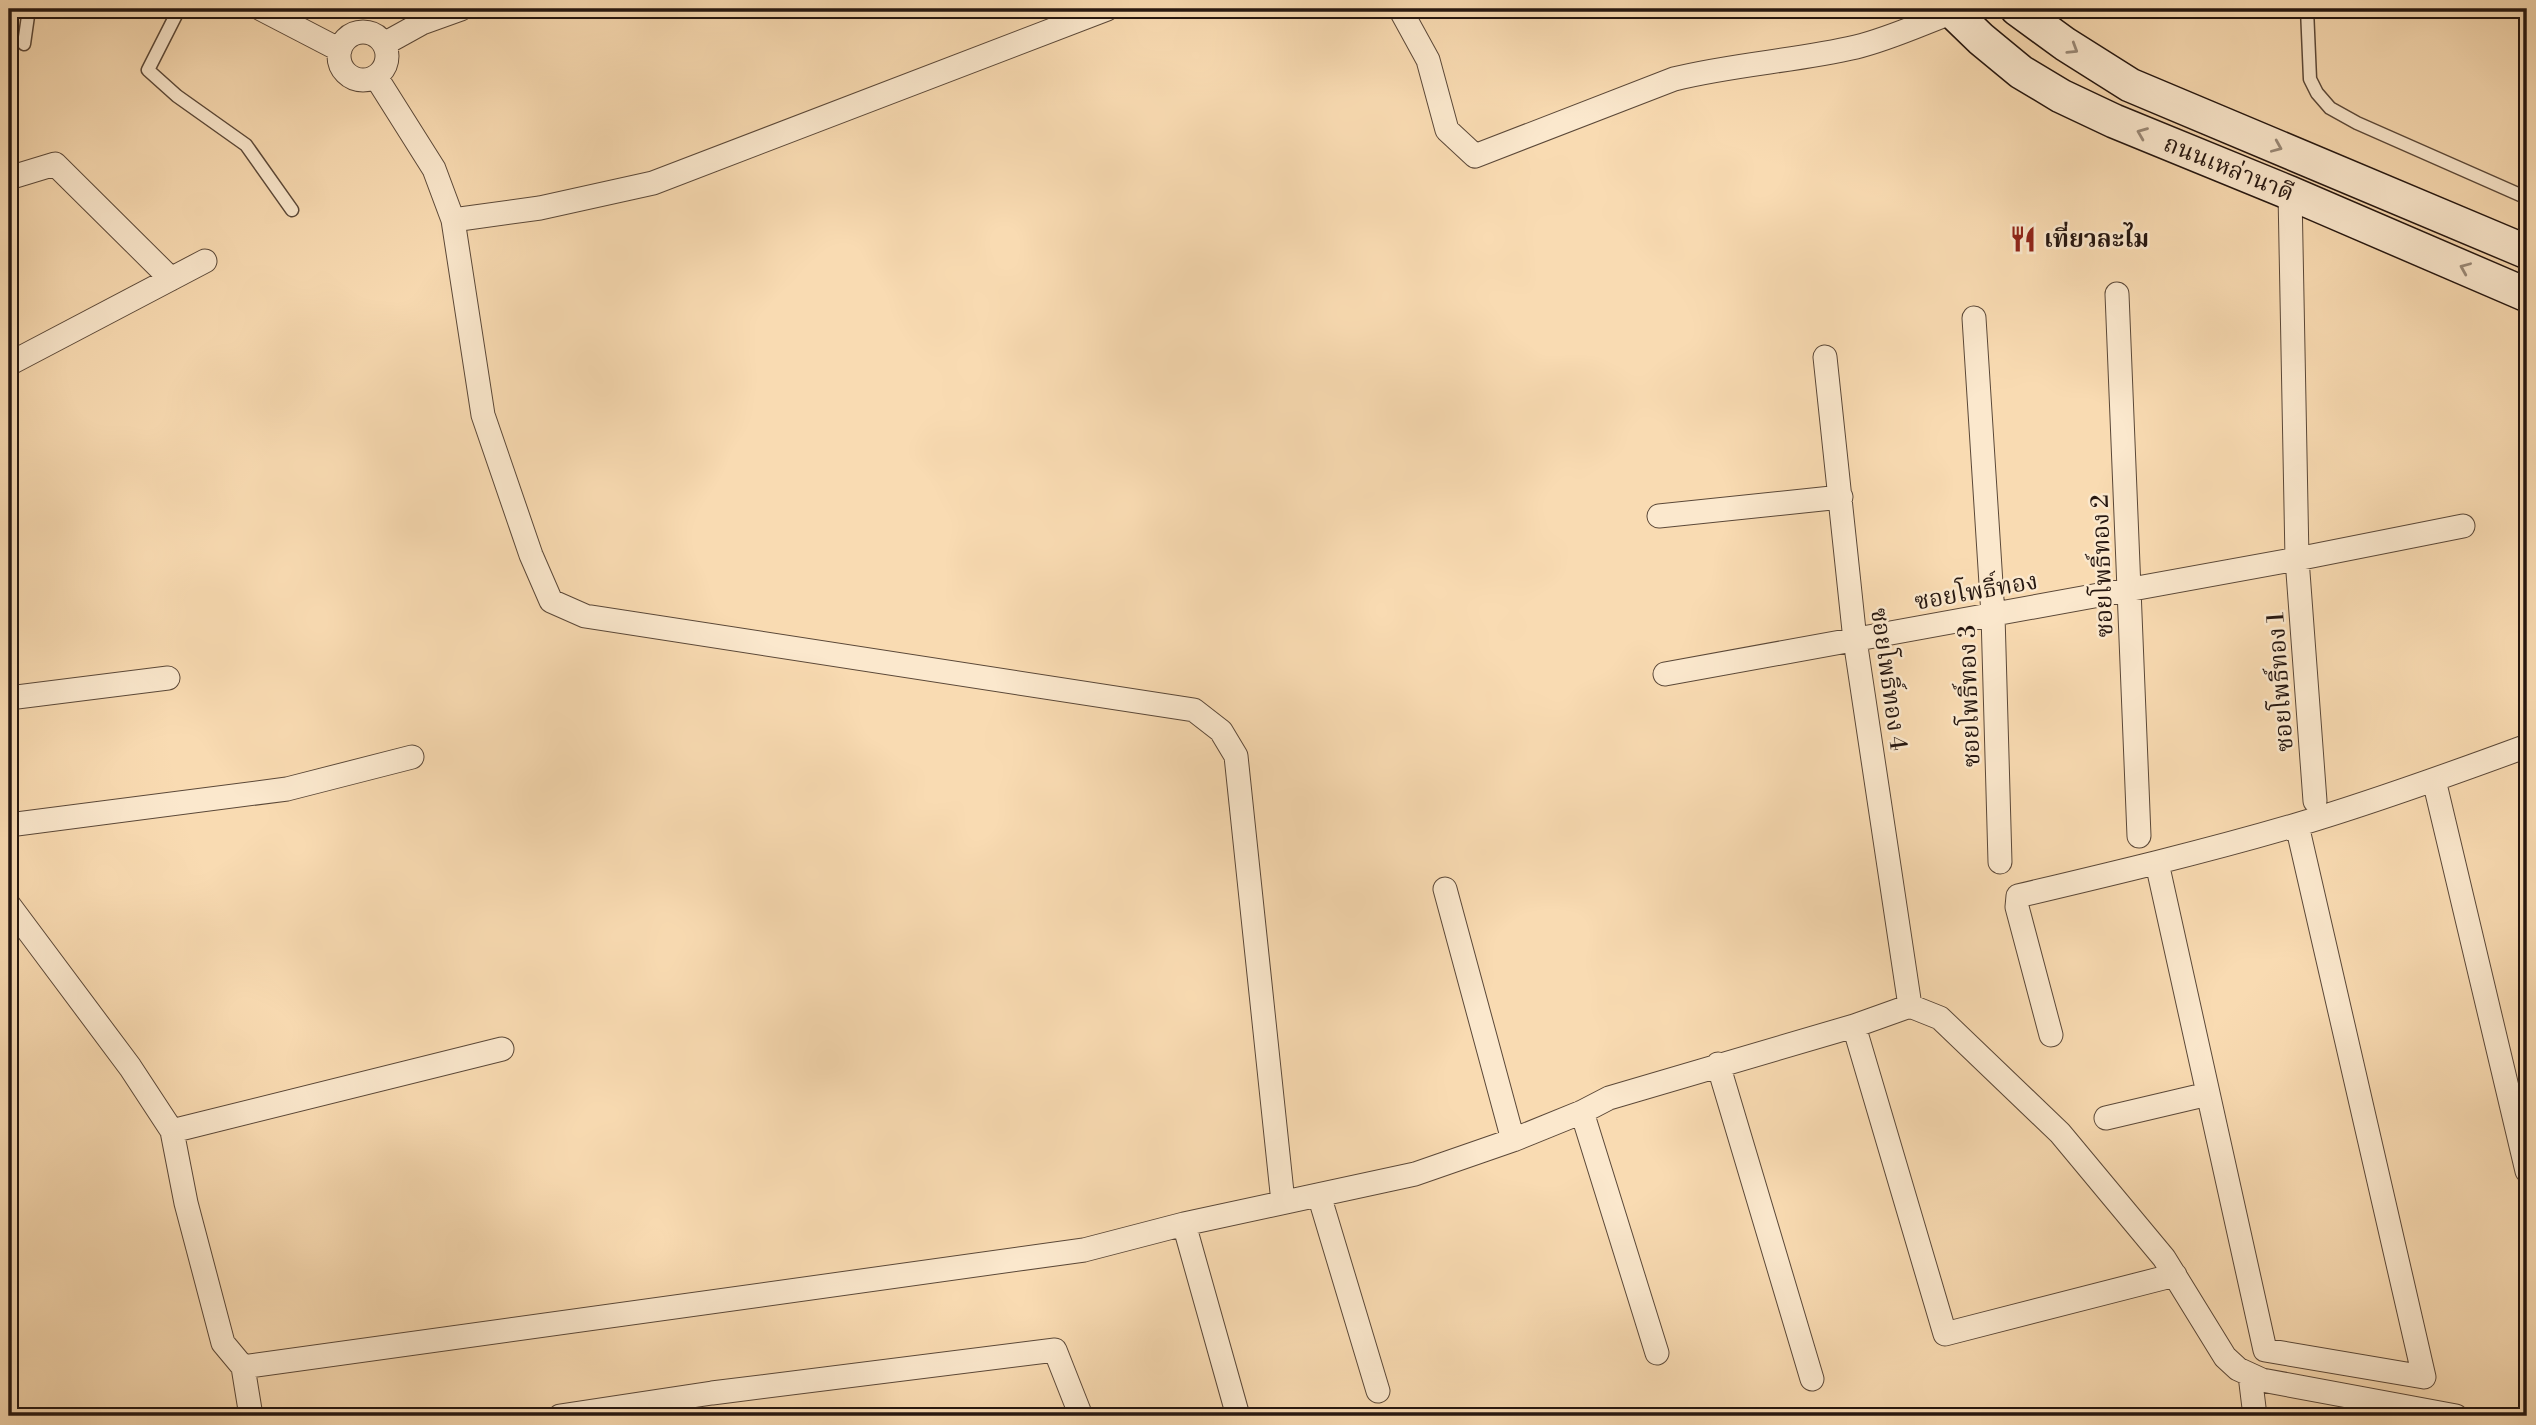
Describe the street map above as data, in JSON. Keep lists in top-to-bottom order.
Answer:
{
  "streets": {
    "main road": ["ถนนเหล่านาดี"],
    "street": [
      "ซอยโพธิ์ทอง 2",
      "ซอยโพธิ์ทอง",
      "ซอยโพธิ์ทอง 4",
      "ซอยโพธิ์ทอง 1",
      "ซอยโพธิ์ทอง 3"
    ]
  },
  "crossings": [
    ["ซอยโพธิ์ทอง 2", "ซอยโพธิ์ทอง"],
    ["ซอยโพธิ์ทอง", "ซอยโพธิ์ทอง 4"],
    ["ซอยโพธิ์ทอง", "ซอยโพธิ์ทอง 1"],
    ["ซอยโพธิ์ทอง", "ซอยโพธิ์ทอง 3"]
  ],
  "places": {
    "restaurant": ["เที่ยวละไม"]
  }
}
